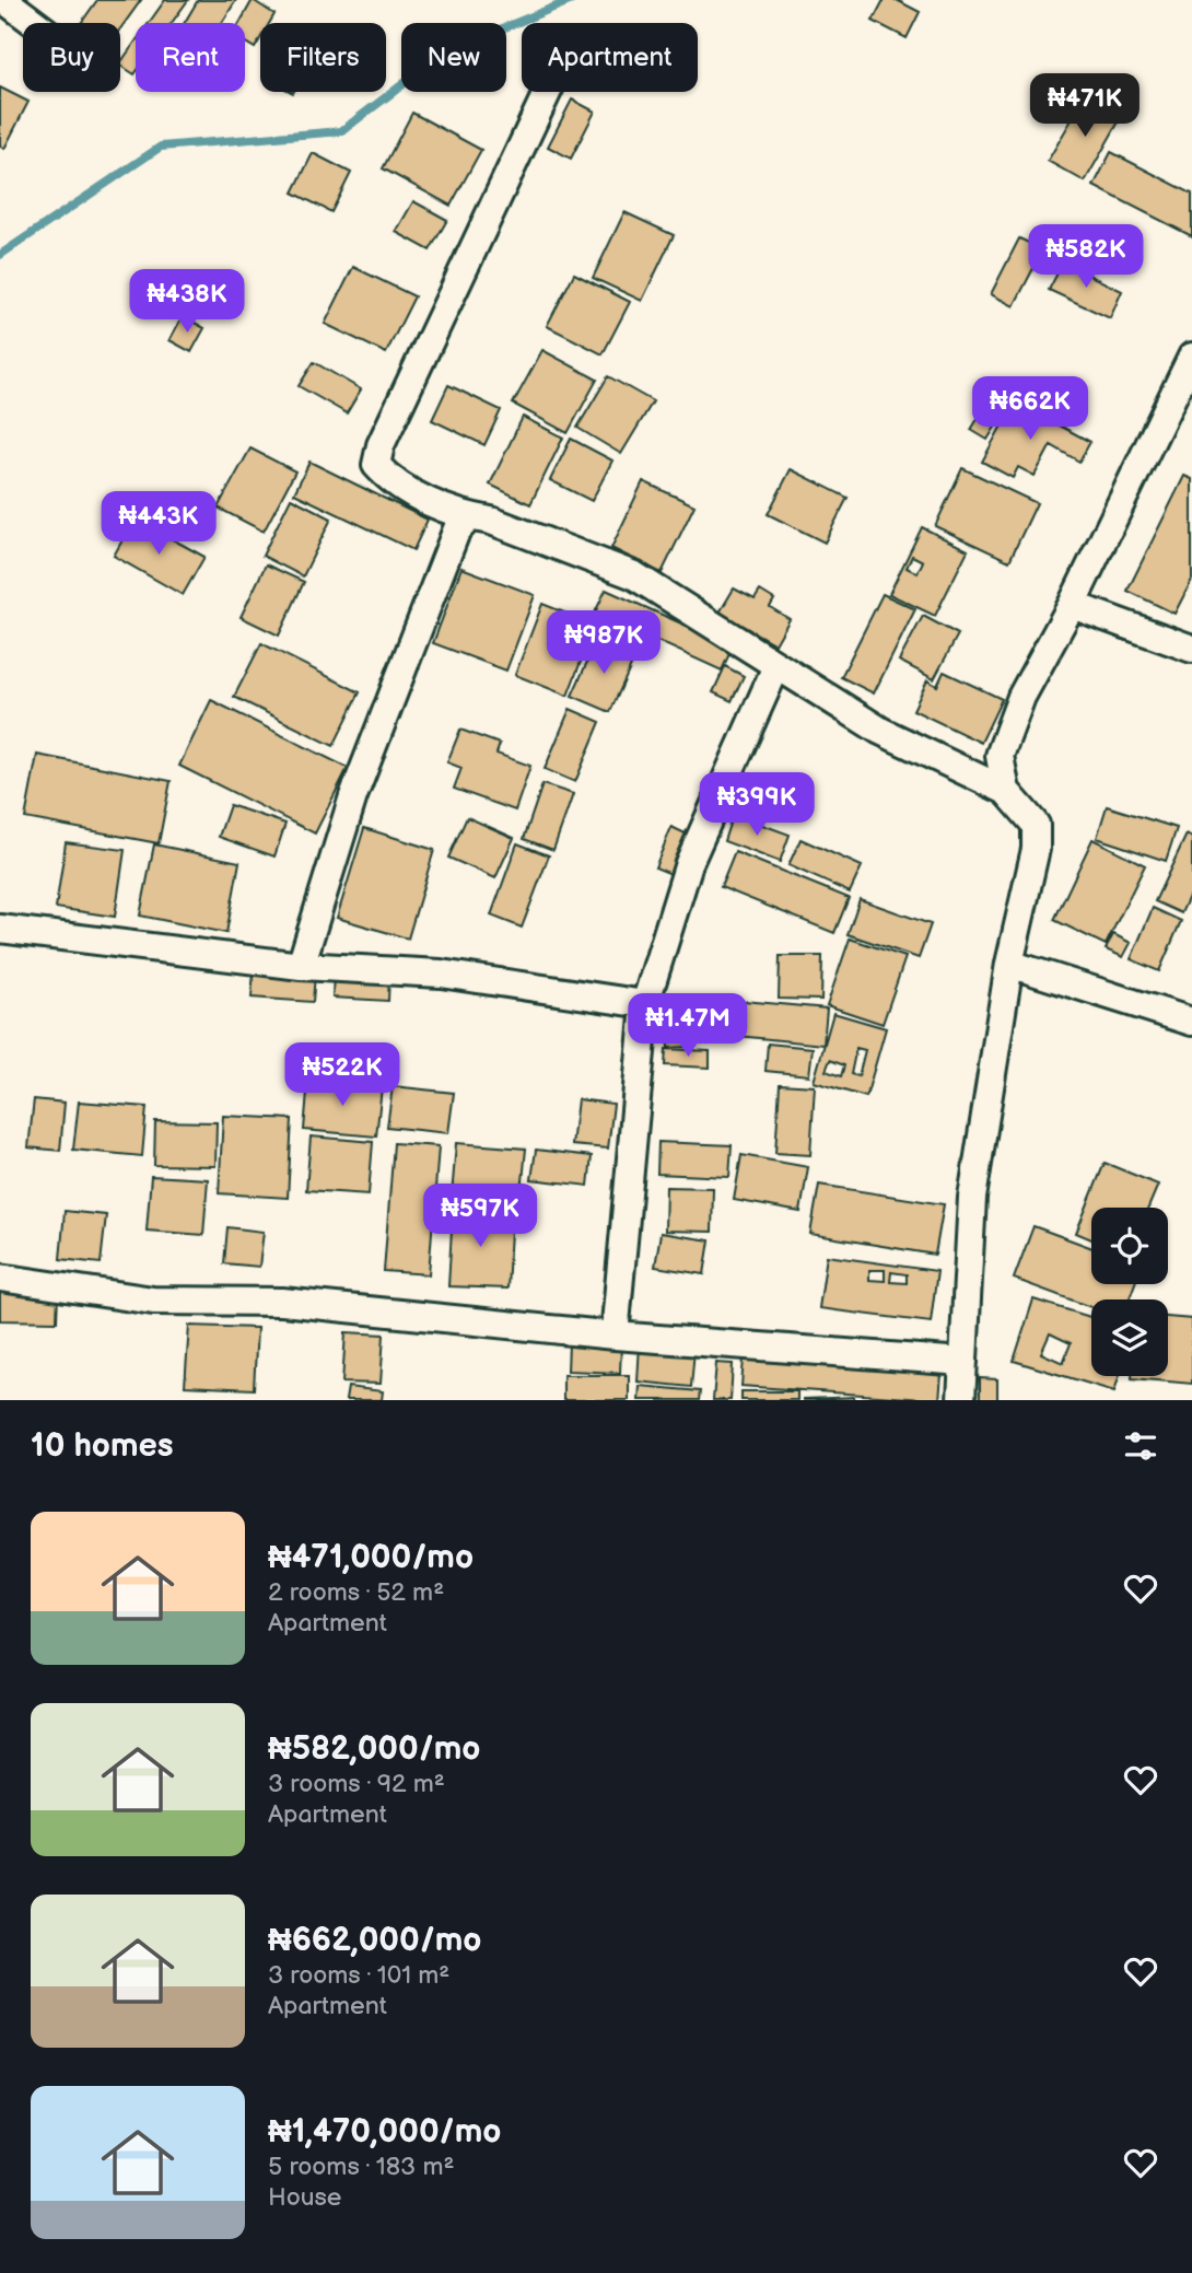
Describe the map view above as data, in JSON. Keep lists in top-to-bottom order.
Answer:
{
  "page": {
    "chip": [
      "Buy",
      "Rent",
      "Filters",
      "New",
      "Apartment"
    ],
    "price": [
      "₦471K",
      "₦582K",
      "₦438K",
      "₦662K",
      "₦443K",
      "₦987K",
      "₦399K",
      "₦1.47M",
      "₦522K",
      "₦597K"
    ],
    "heading": "10 homes",
    "list": [
      {
        "name": "₦471,000/mo",
        "note": "2 rooms · 52 m² · Apartment"
      },
      {
        "name": "₦582,000/mo",
        "note": "3 rooms · 92 m² · Apartment"
      },
      {
        "name": "₦662,000/mo",
        "note": "3 rooms · 101 m² · Apartment"
      },
      {
        "name": "₦1,470,000/mo",
        "note": "5 rooms · 183 m² · House"
      }
    ]
  }
}
